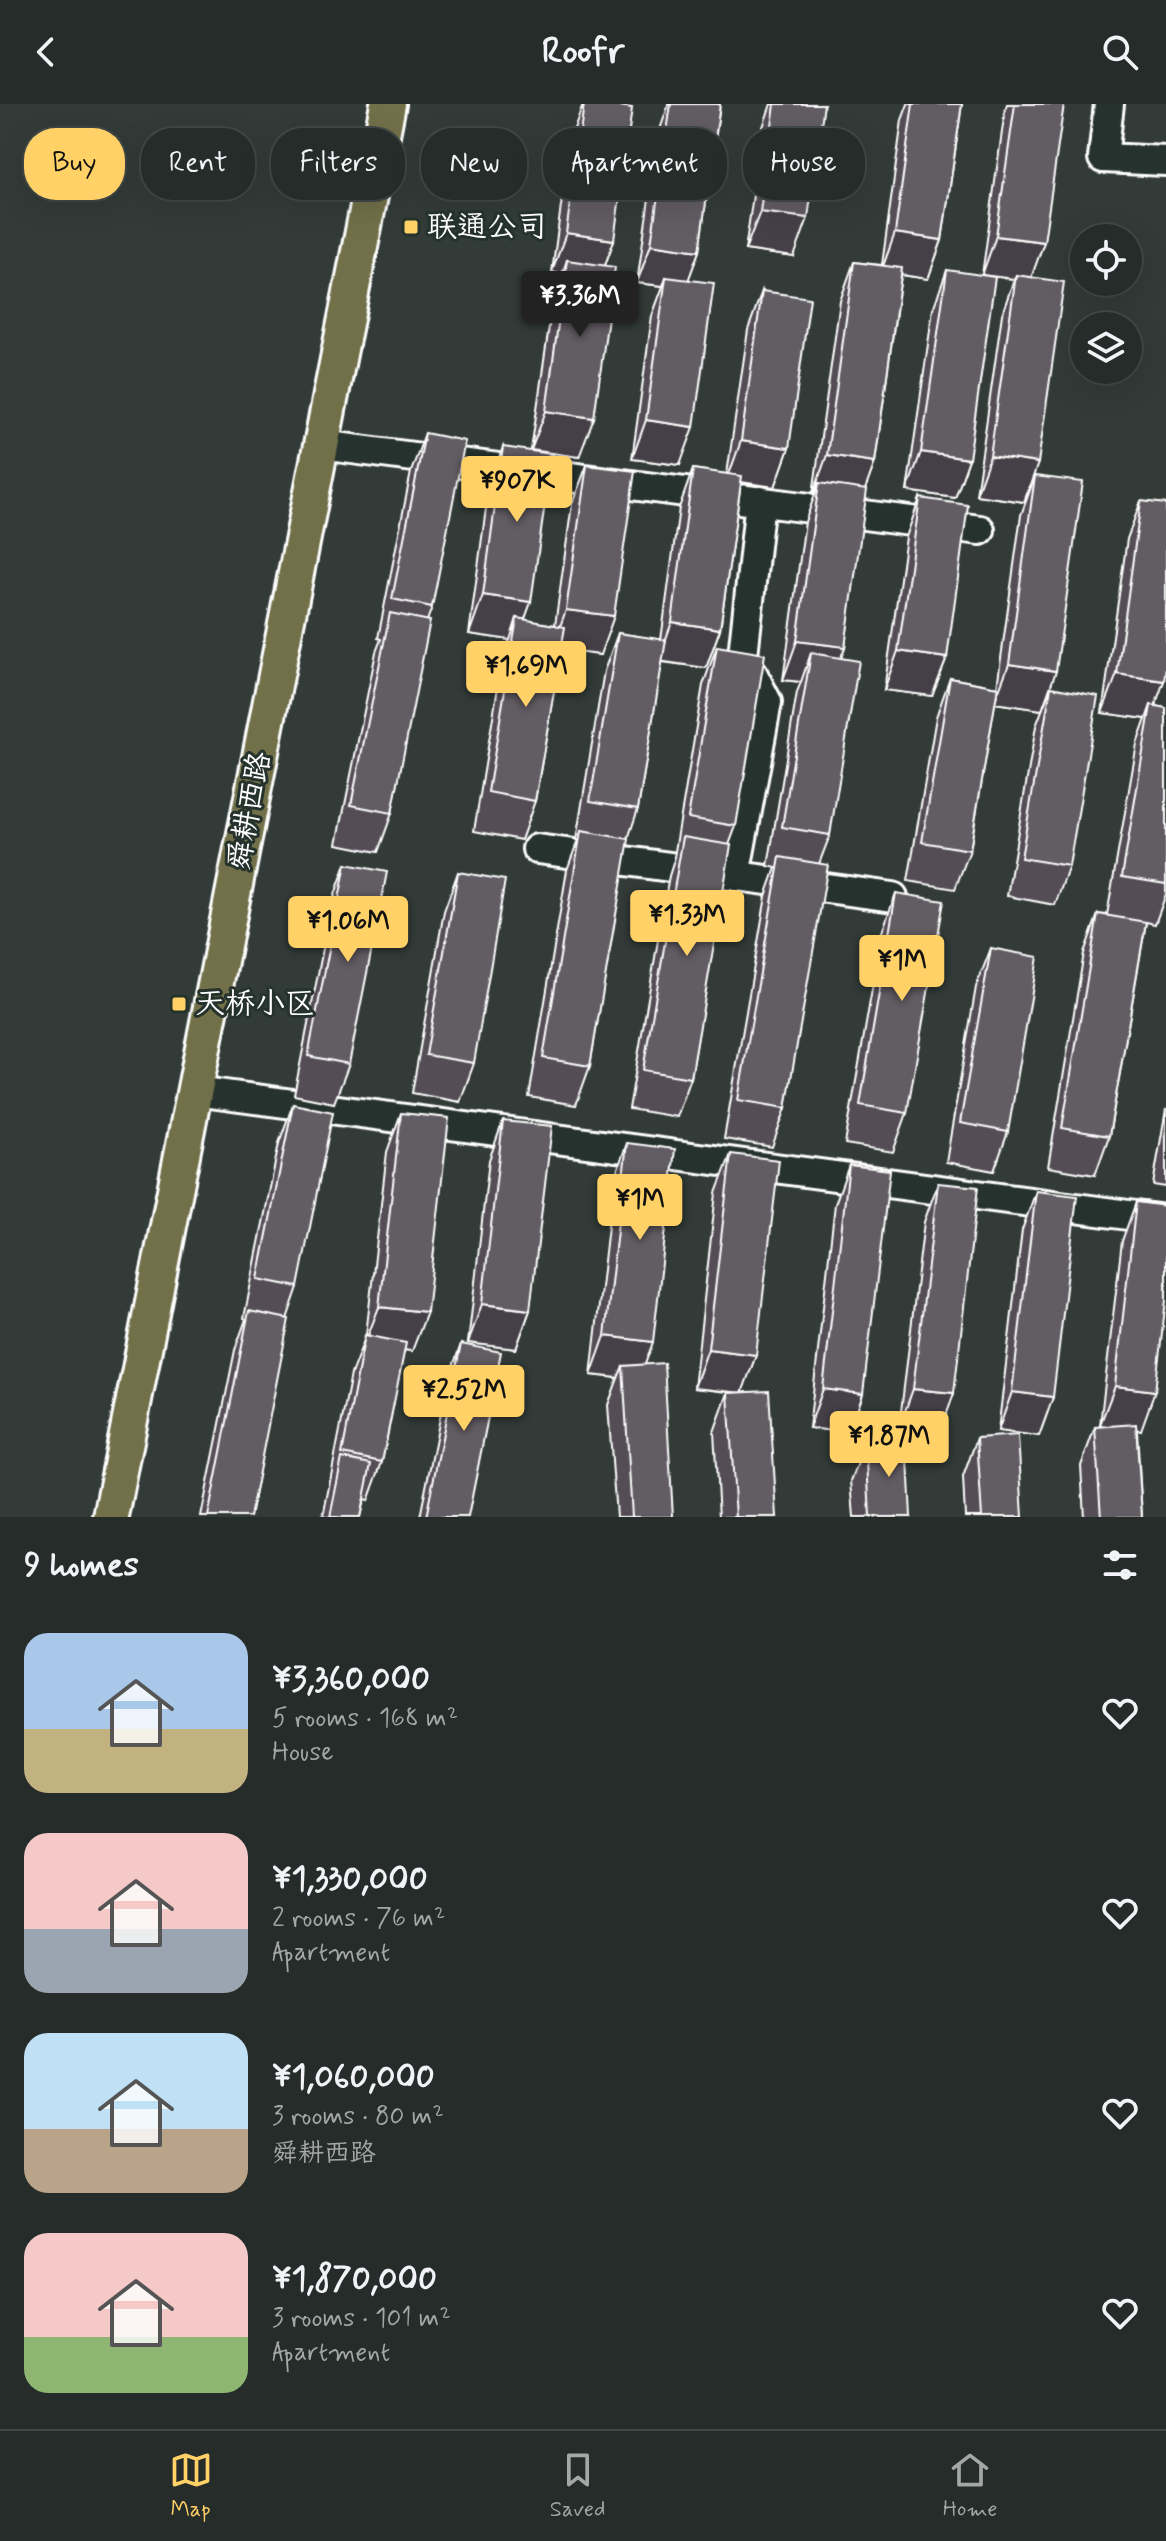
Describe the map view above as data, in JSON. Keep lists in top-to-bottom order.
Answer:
{
  "streets": {
    "main road": ["舜耕西路"]
  },
  "places": {
    "transit": ["联通公司", "天桥小区"]
  },
  "page": {
    "header": "Roofr",
    "chip": [
      "Buy",
      "Rent",
      "Filters",
      "New",
      "Apartment",
      "House"
    ],
    "price": [
      "¥3.36M",
      "¥907K",
      "¥1.69M",
      "¥1.33M",
      "¥1.06M",
      "¥1M",
      "¥1M",
      "¥2.52M",
      "¥1.87M"
    ],
    "heading": "9 homes",
    "list": [
      {
        "name": "¥3,360,000",
        "note": "5 rooms · 168 m² · House"
      },
      {
        "name": "¥1,330,000",
        "note": "2 rooms · 76 m² · Apartment"
      },
      {
        "name": "¥1,060,000",
        "note": "3 rooms · 80 m² · 舜耕西路"
      },
      {
        "name": "¥1,870,000",
        "note": "3 rooms · 101 m² · Apartment"
      }
    ],
    "tabs": ["Map", "Saved", "Home"]
  }
}
